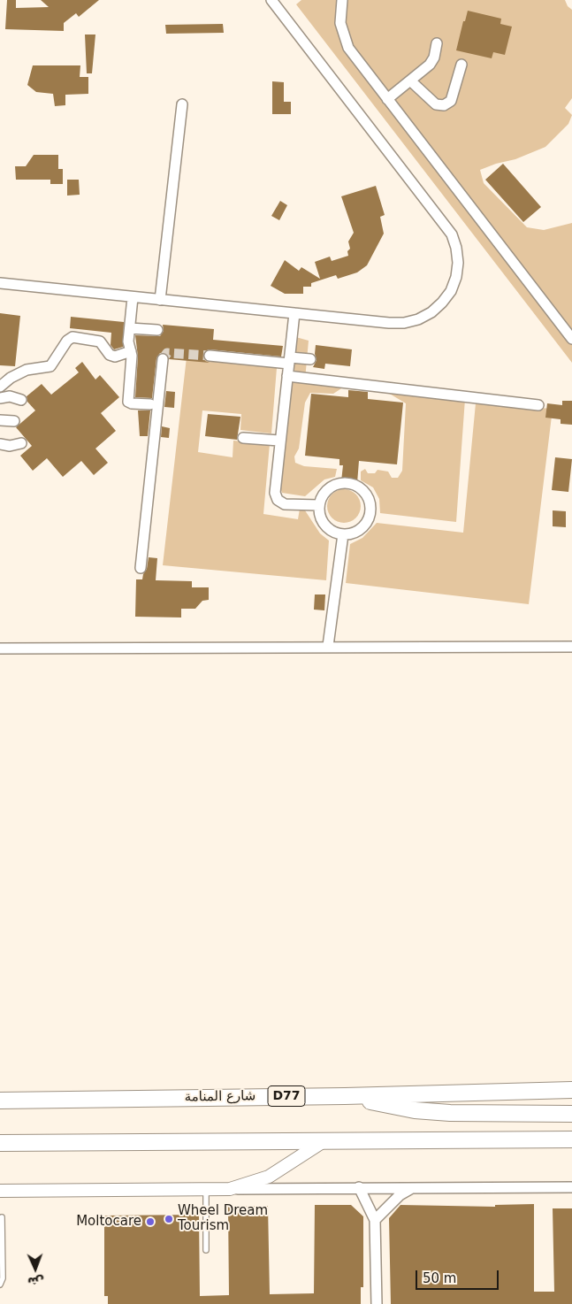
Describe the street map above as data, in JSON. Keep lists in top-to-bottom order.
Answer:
{
  "streets": {
    "main road": ["D77", "شارع المنامة"]
  },
  "places": ["Wheel Dream Tourism", "Moltocare"],
  "scale_bar": "50 m",
  "north": "bottom"
}
